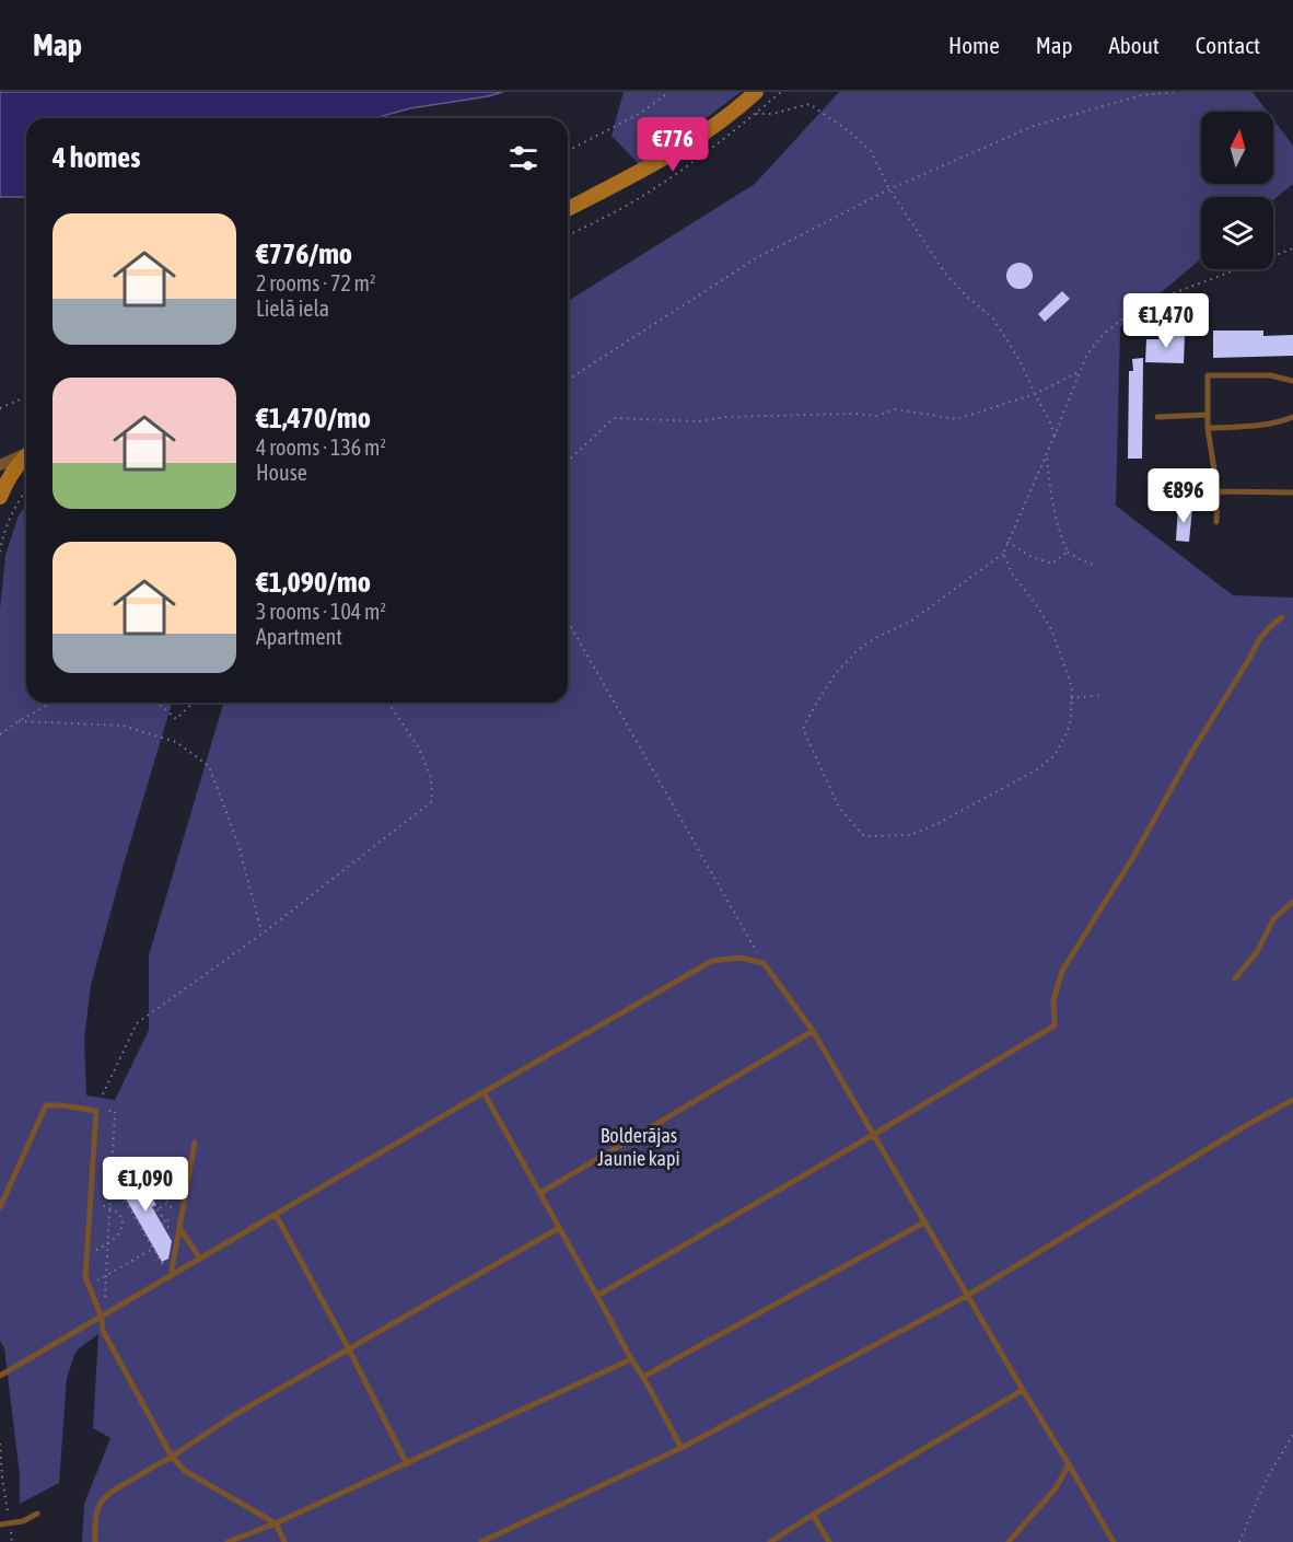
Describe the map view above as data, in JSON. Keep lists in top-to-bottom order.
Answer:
{
  "parks": ["Bolderājas Jaunie kapi"],
  "north": "top",
  "page": {
    "header": "Map",
    "nav": [
      "Home",
      "Map",
      "About",
      "Contact"
    ],
    "price": [
      "€776",
      "€1,470",
      "€896",
      "€1,090"
    ],
    "heading": "4 homes",
    "list": [
      {
        "name": "€776/mo",
        "note": "2 rooms · 72 m² · Lielā iela"
      },
      {
        "name": "€1,470/mo",
        "note": "4 rooms · 136 m² · House"
      },
      {
        "name": "€1,090/mo",
        "note": "3 rooms · 104 m² · Apartment"
      }
    ]
  }
}
